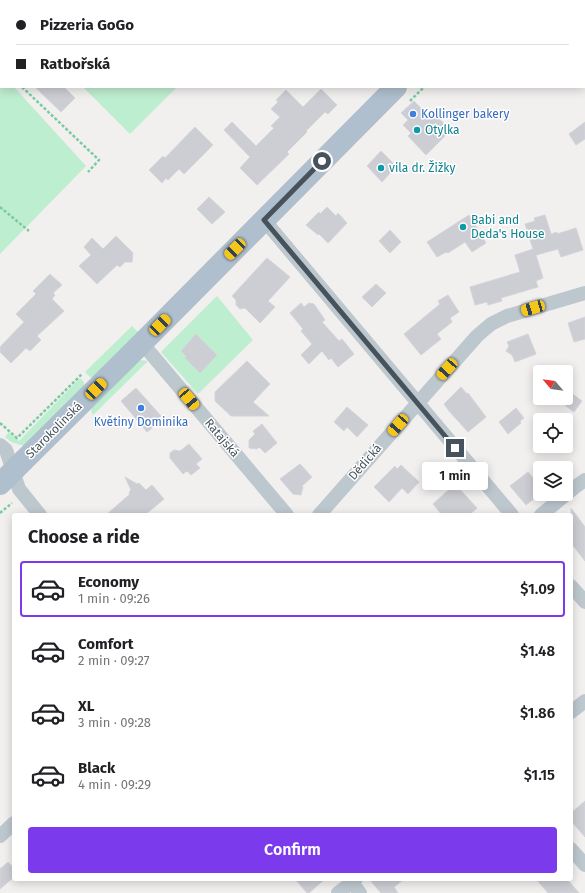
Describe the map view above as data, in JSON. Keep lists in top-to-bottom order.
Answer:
{
  "streets": {
    "main road": ["Starokolínská"],
    "street": ["Ratajská", "Dědická"]
  },
  "crossings": [
    ["Starokolínská", "Ratajská"]
  ],
  "places": [
    "Kollinger bakery",
    "Otylka",
    "vila dr. Žižky",
    "Babi and Deda's House",
    "Květiny Dominika"
  ],
  "north": "top left",
  "page": {
    "banner": ["Pizzeria GoGo", "Ratbořská"],
    "bubble": "1 min",
    "heading": "Choose a ride",
    "list": [
      {
        "name": "Economy",
        "note": "1 min · 09:26",
        "value": "$1.09"
      },
      {
        "name": "Comfort",
        "note": "2 min · 09:27",
        "value": "$1.48"
      },
      {
        "name": "XL",
        "note": "3 min · 09:28",
        "value": "$1.86"
      },
      {
        "name": "Black",
        "note": "4 min · 09:29",
        "value": "$1.15"
      }
    ],
    "buttons": "Confirm"
  }
}
